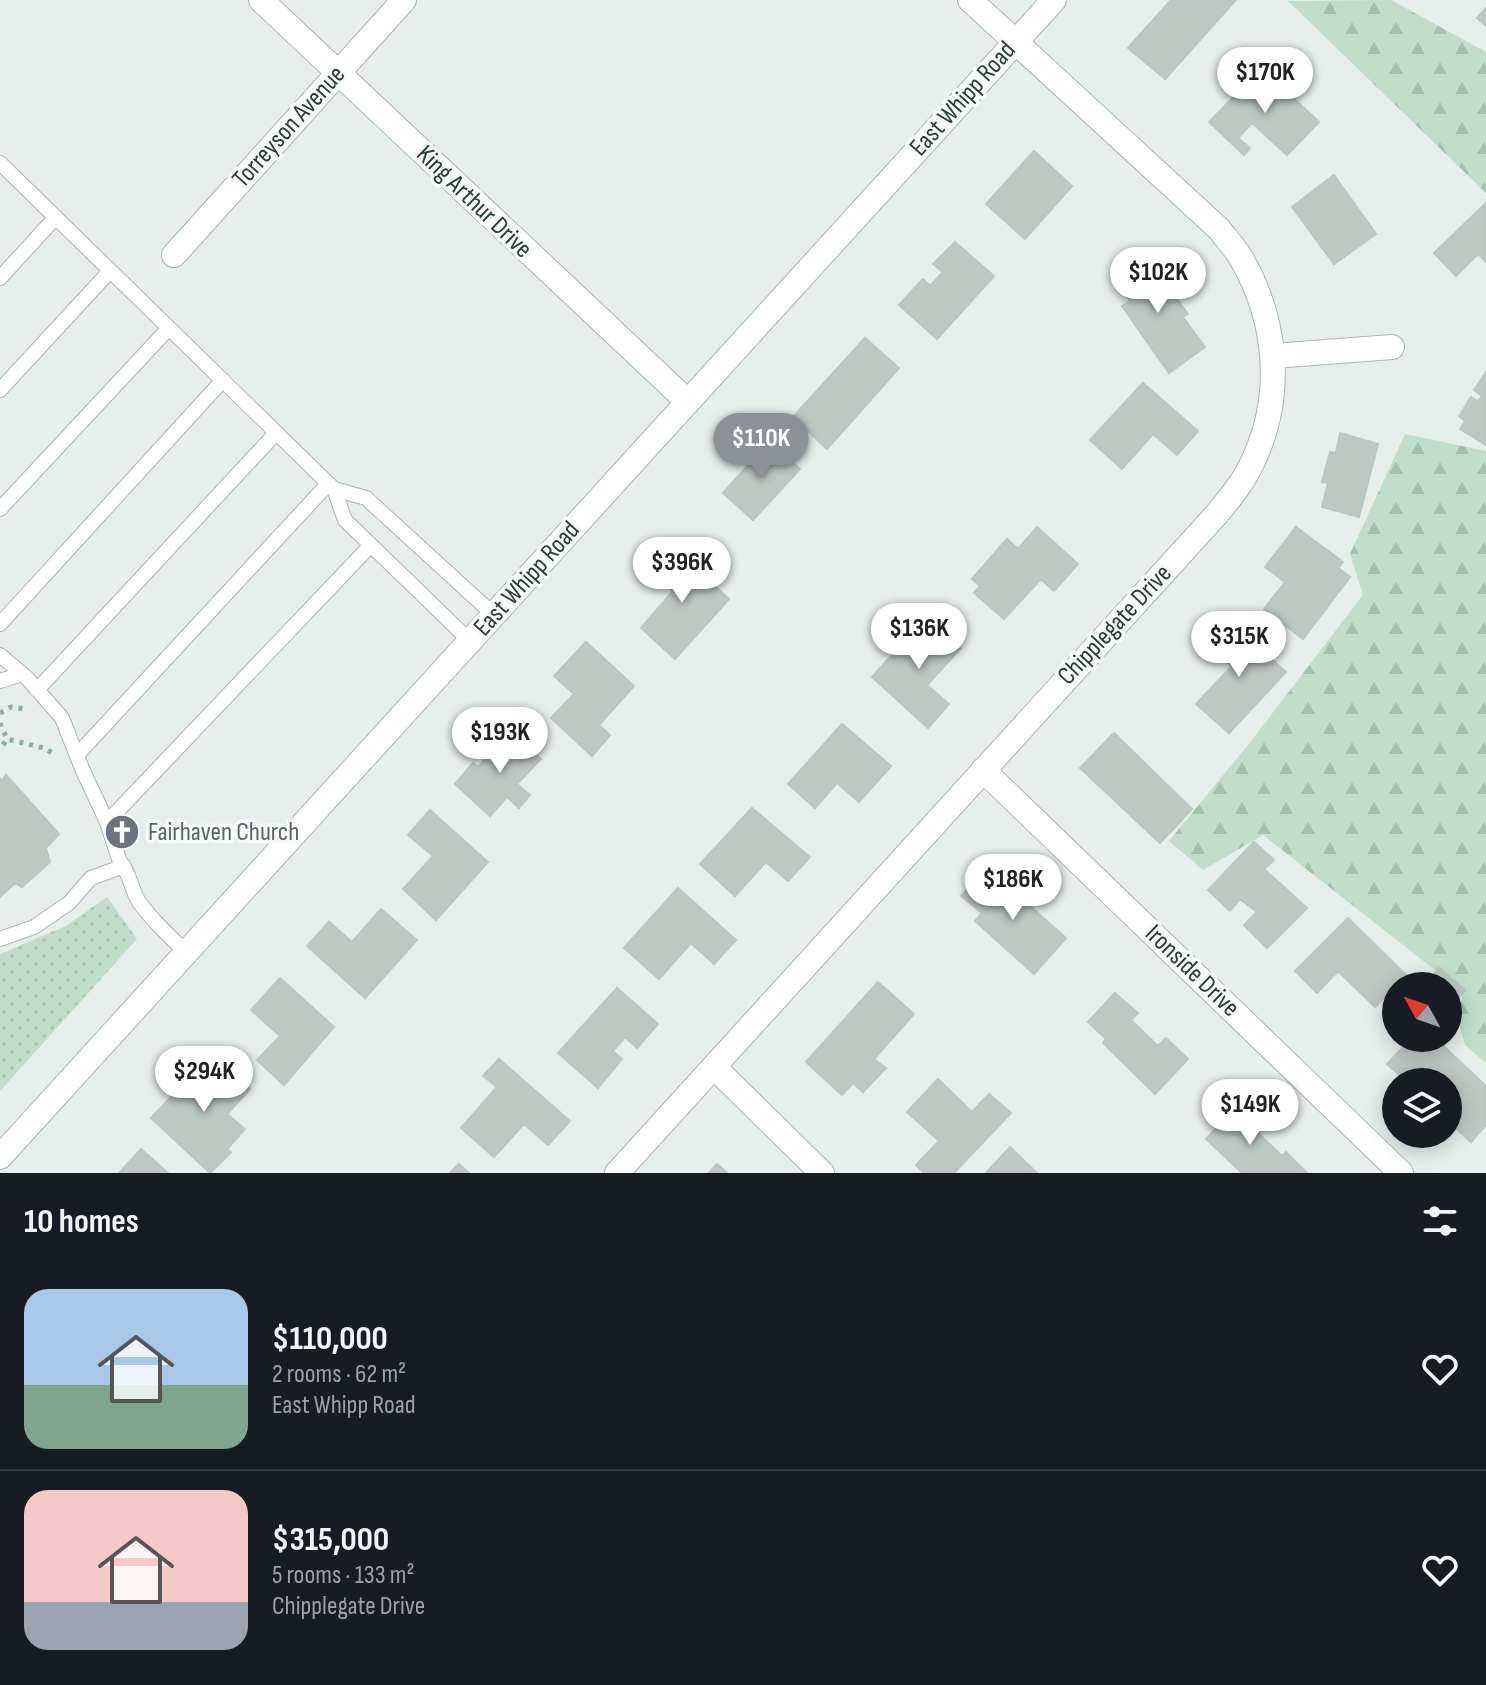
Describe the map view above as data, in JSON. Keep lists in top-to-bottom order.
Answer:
{
  "streets": {
    "street": [
      "East Whipp Road",
      "Torreyson Avenue",
      "King Arthur Drive",
      "Chipplegate Drive",
      "Ironside Drive"
    ]
  },
  "crossings": [
    ["East Whipp Road", "King Arthur Drive"],
    ["East Whipp Road", "Chipplegate Drive"],
    ["Torreyson Avenue", "King Arthur Drive"],
    ["Chipplegate Drive", "Ironside Drive"]
  ],
  "places": {
    "church": ["Fairhaven Church"]
  },
  "north": "top left",
  "page": {
    "price": [
      "$170K",
      "$102K",
      "$110K",
      "$396K",
      "$136K",
      "$315K",
      "$193K",
      "$186K",
      "$294K",
      "$149K"
    ],
    "heading": "10 homes",
    "list": [
      {
        "name": "$110,000",
        "note": "2 rooms · 62 m² · East Whipp Road"
      },
      {
        "name": "$315,000",
        "note": "5 rooms · 133 m² · Chipplegate Drive"
      }
    ]
  }
}
